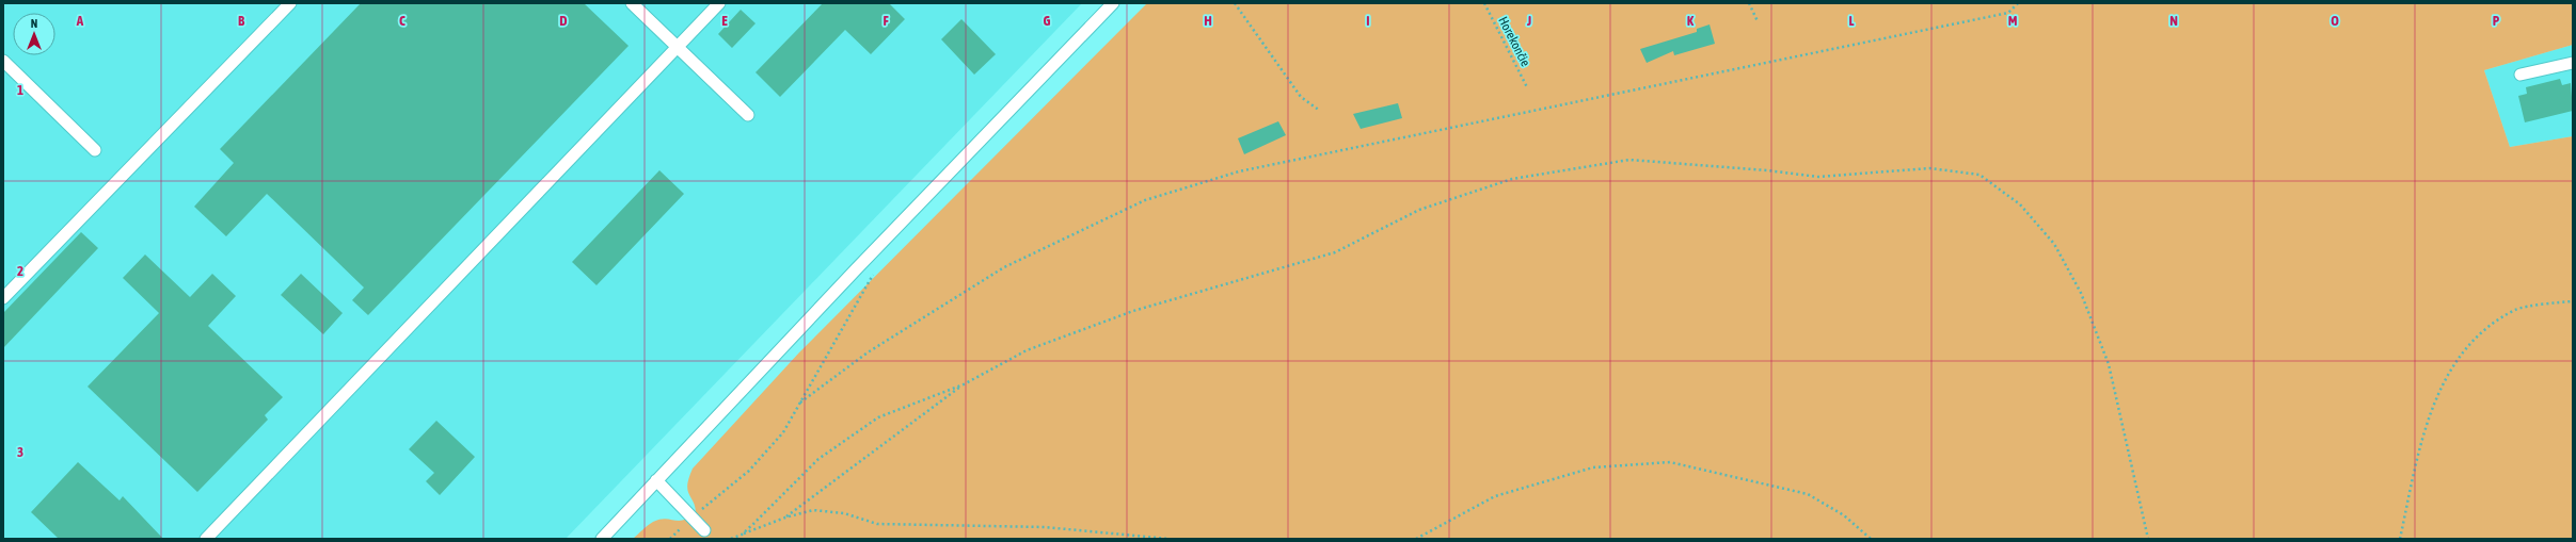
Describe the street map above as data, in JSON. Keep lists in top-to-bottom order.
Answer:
{
  "streets": {
    "path": ["Horekončie"]
  },
  "north": "top",
  "grid": {
    "columns": [
      "A",
      "B",
      "C",
      "D",
      "E",
      "F",
      "G",
      "H",
      "I",
      "J",
      "K",
      "L",
      "M",
      "N",
      "O",
      "P"
    ],
    "rows": ["1", "2", "3"]
  }
}
